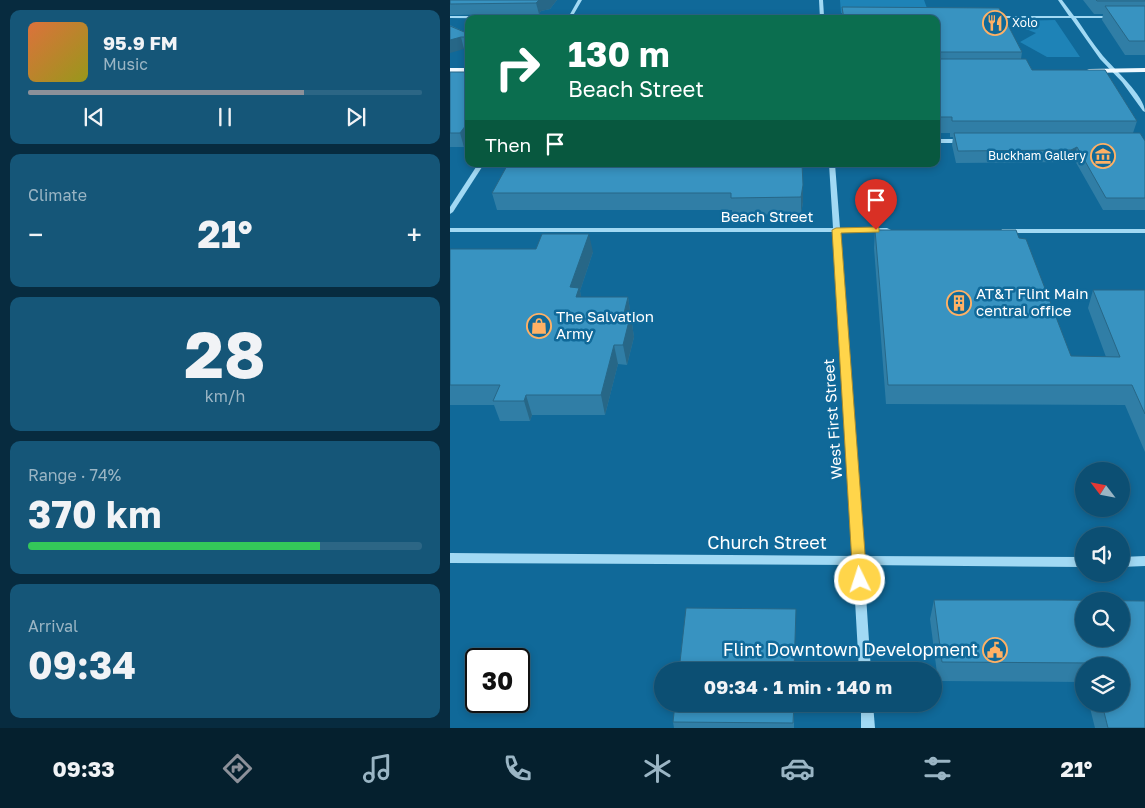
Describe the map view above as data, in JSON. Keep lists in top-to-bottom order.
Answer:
{
  "streets": {
    "street": ["Beach Street", "West First Street", "Church Street"]
  },
  "crossings": [
    ["Beach Street", "West First Street"],
    ["West First Street", "Church Street"]
  ],
  "places": {
    "restaurant": ["Xolo"],
    "museum": ["Buckham Gallery"],
    "building": ["AT&T Flint Main central office"],
    "shop": ["The Salvation Army"],
    "public building": ["Flint Downtown Development"]
  },
  "north": "top left",
  "page": {
    "turn": ["130 m", "Beach Street"],
    "song": ["95.9 FM", "Music"],
    "then": "Then",
    "tile": [
      "Climate",
      ["28", "km/h"],
      ["Range · 74%", "370 km"],
      ["Arrival", "09:34"]
    ],
    "heat": ["−", "21°", "+"],
    "limit": "30",
    "trip": "09:34 · 1 min · 140 m",
    "tabs": ["09:33", "21°"]
  }
}
